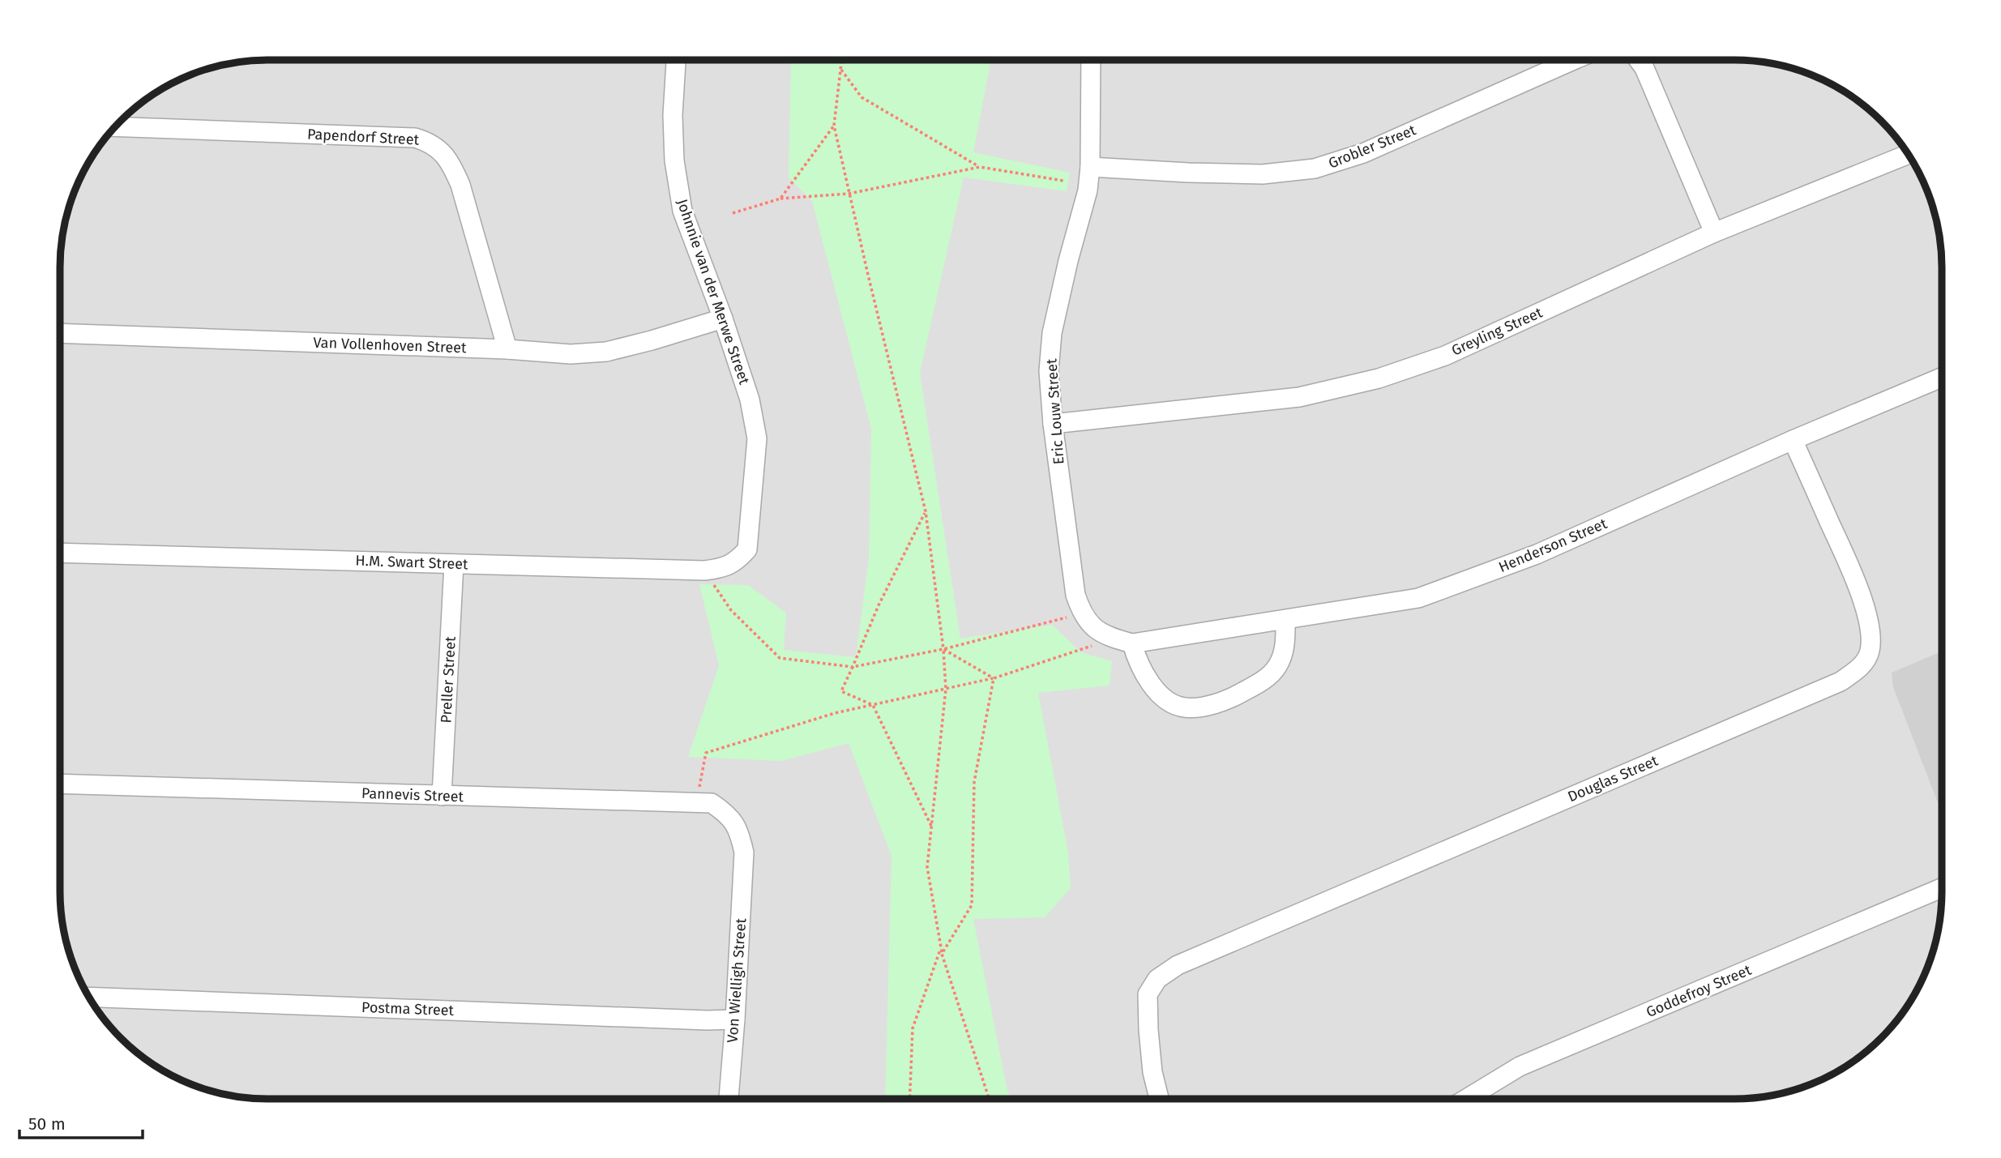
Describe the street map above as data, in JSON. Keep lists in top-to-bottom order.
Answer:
{
  "streets": {
    "street": [
      "Papendorf Street",
      "Grobler Street",
      "Johnnie van der Merwe Street",
      "Greyling Street",
      "Van Vollenhoven Street",
      "Eric Louw Street",
      "Henderson Street",
      "H.M. Swart Street",
      "Preller Street",
      "Douglas Street",
      "Pannevis Street",
      "Von Wielligh Street",
      "Goddefroy Street",
      "Postma Street"
    ]
  },
  "crossings": [
    ["Papendorf Street", "Van Vollenhoven Street"],
    ["Grobler Street", "Eric Louw Street"],
    ["Johnnie van der Merwe Street", "Van Vollenhoven Street"],
    ["Johnnie van der Merwe Street", "H.M. Swart Street"],
    ["Greyling Street", "Eric Louw Street"],
    ["Henderson Street", "Douglas Street"],
    ["H.M. Swart Street", "Preller Street"],
    ["Preller Street", "Pannevis Street"],
    ["Pannevis Street", "Von Wielligh Street"],
    ["Von Wielligh Street", "Postma Street"]
  ],
  "scale_bar": "50 m"
}
